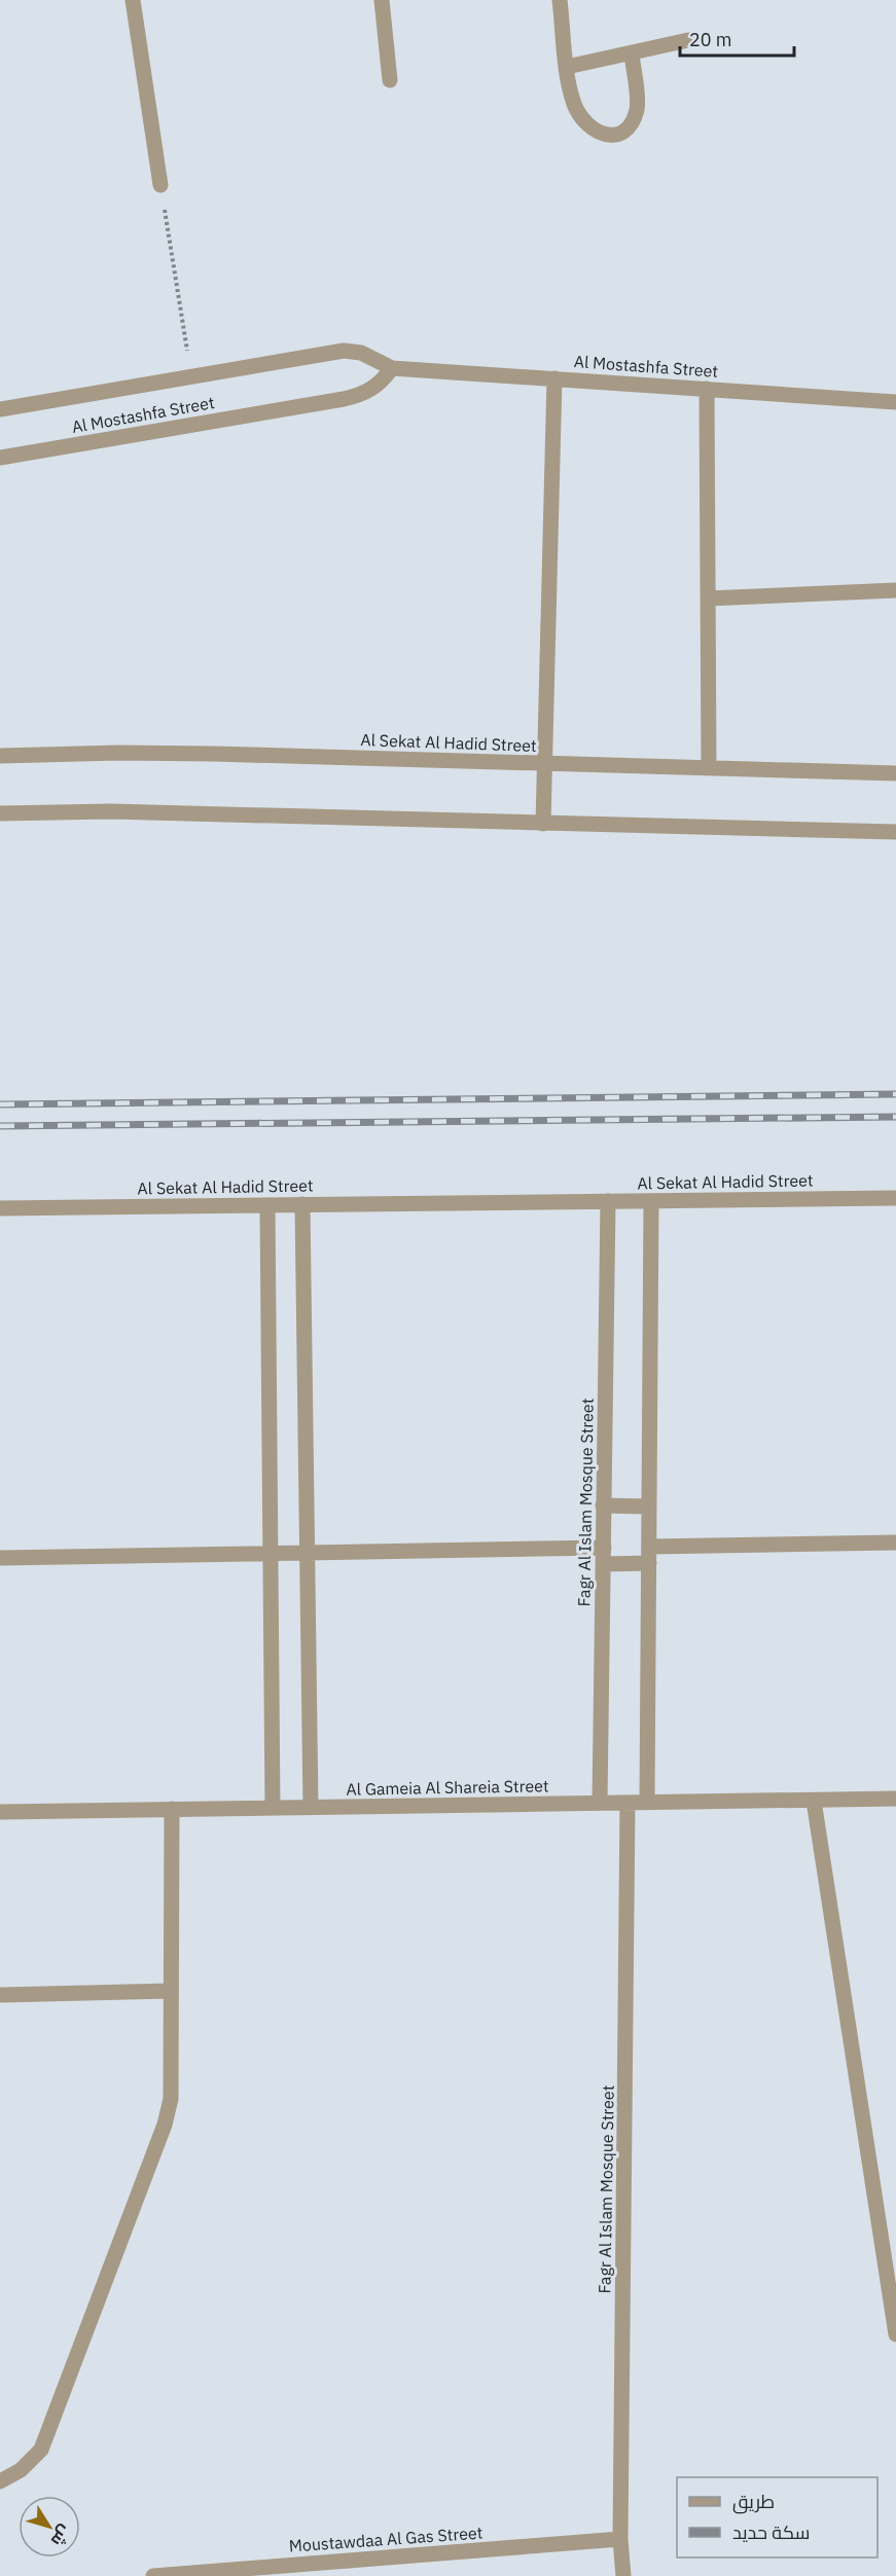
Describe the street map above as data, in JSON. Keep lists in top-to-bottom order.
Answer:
{
  "streets": {
    "street": [
      "Al Mostashfa Street",
      "Al Sekat Al Hadid Street",
      "Fagr Al Islam Mosque Street",
      "Al Gameia Al Shareia Street",
      "Moustawdaa Al Gas Street"
    ]
  },
  "crossings": [
    ["Al Sekat Al Hadid Street", "Fagr Al Islam Mosque Street"],
    ["Fagr Al Islam Mosque Street", "Al Gameia Al Shareia Street"],
    ["Fagr Al Islam Mosque Street", "Moustawdaa Al Gas Street"]
  ],
  "legend": ["طريق", "سكة حديد"],
  "scale_bar": "20 m",
  "north": "bottom right"
}
